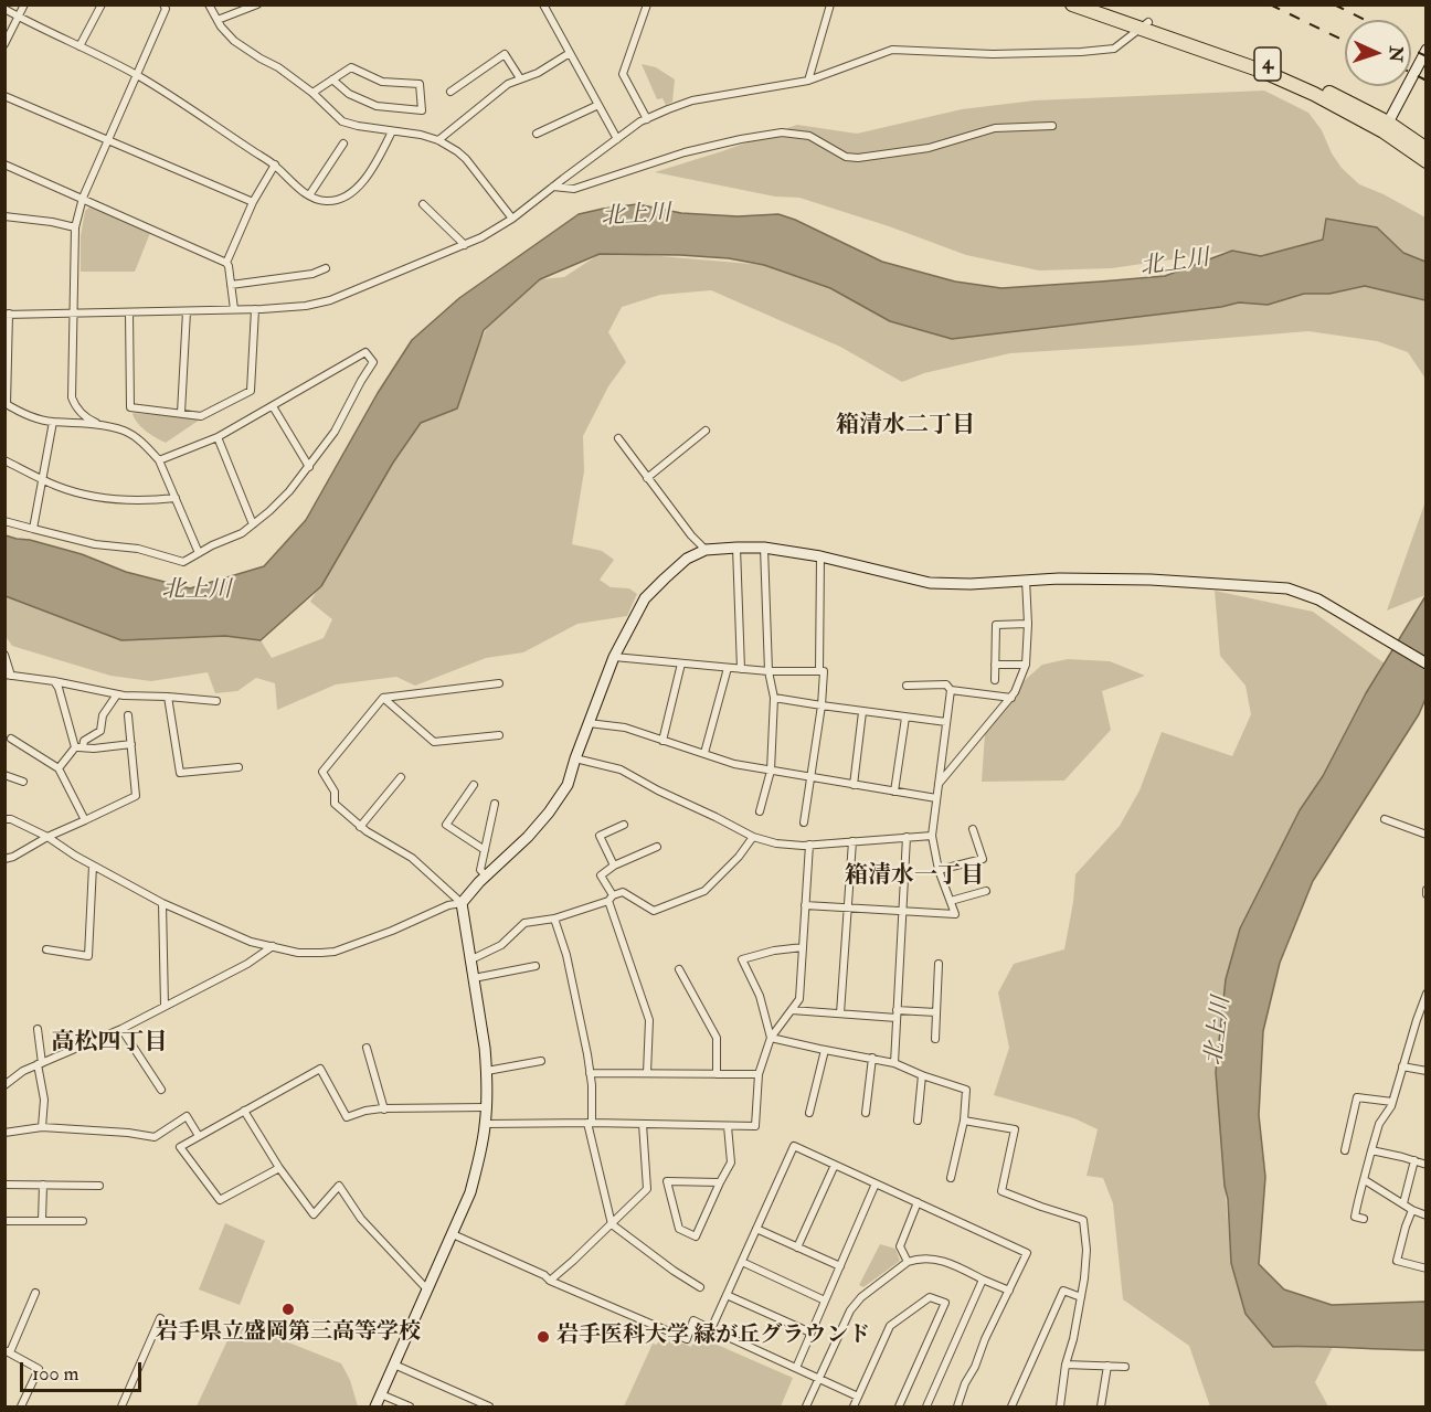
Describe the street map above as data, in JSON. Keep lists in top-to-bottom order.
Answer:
{
  "streets": {
    "highway": ["4"]
  },
  "districts": ["箱清水二丁目", "箱清水一丁目", "高松四丁目"],
  "water": ["北上川"],
  "places": ["岩手県立盛岡第三高等学校", "岩手医科大学 緑が丘グラウンド"],
  "scale_bar": "100 m",
  "north": "right"
}
